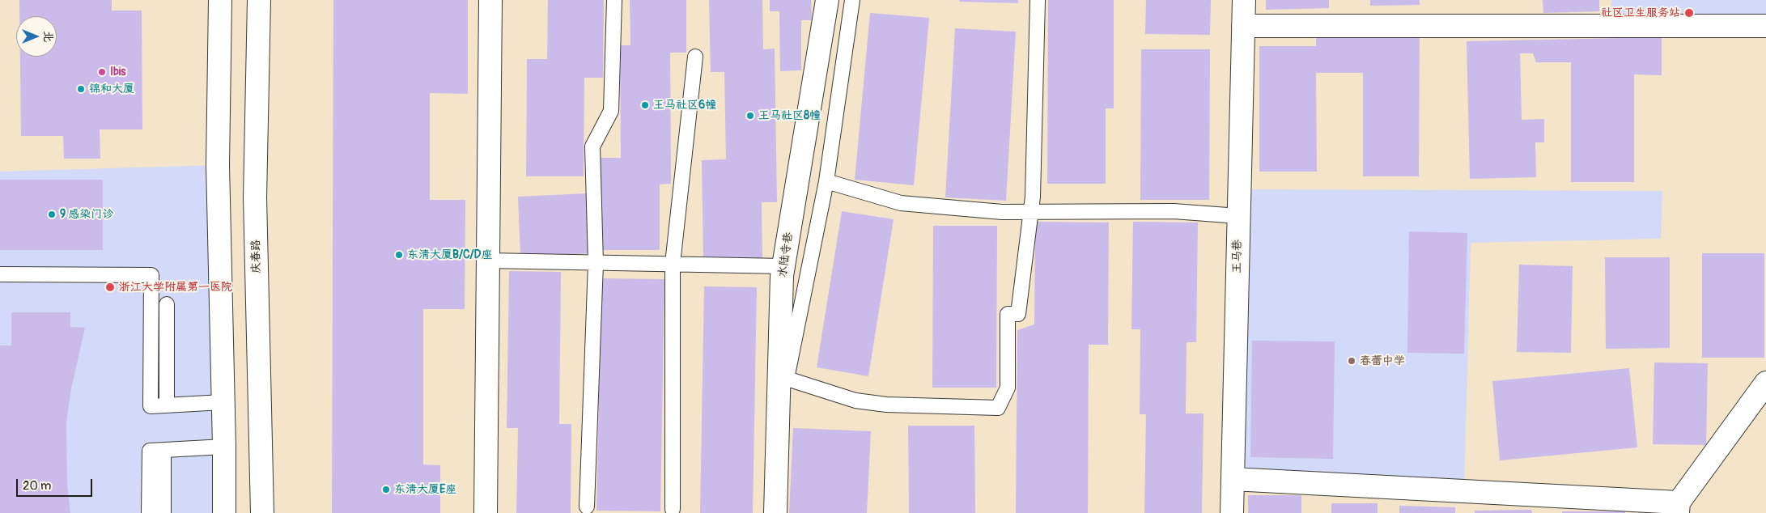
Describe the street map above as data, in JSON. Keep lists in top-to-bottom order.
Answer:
{
  "streets": {
    "street": ["水陆寺巷", "庆春路", "王马巷"]
  },
  "places": [
    "社区卫生服务站",
    "Ibis",
    "锦和大厦",
    "王马社区6幢",
    "王马社区8幢",
    "9 感染门诊",
    "东清大厦B/C/D座",
    "浙江大学附属第一医院",
    "春蕾中学",
    "东清大厦E座"
  ],
  "scale_bar": "20 m",
  "north": "right"
}
